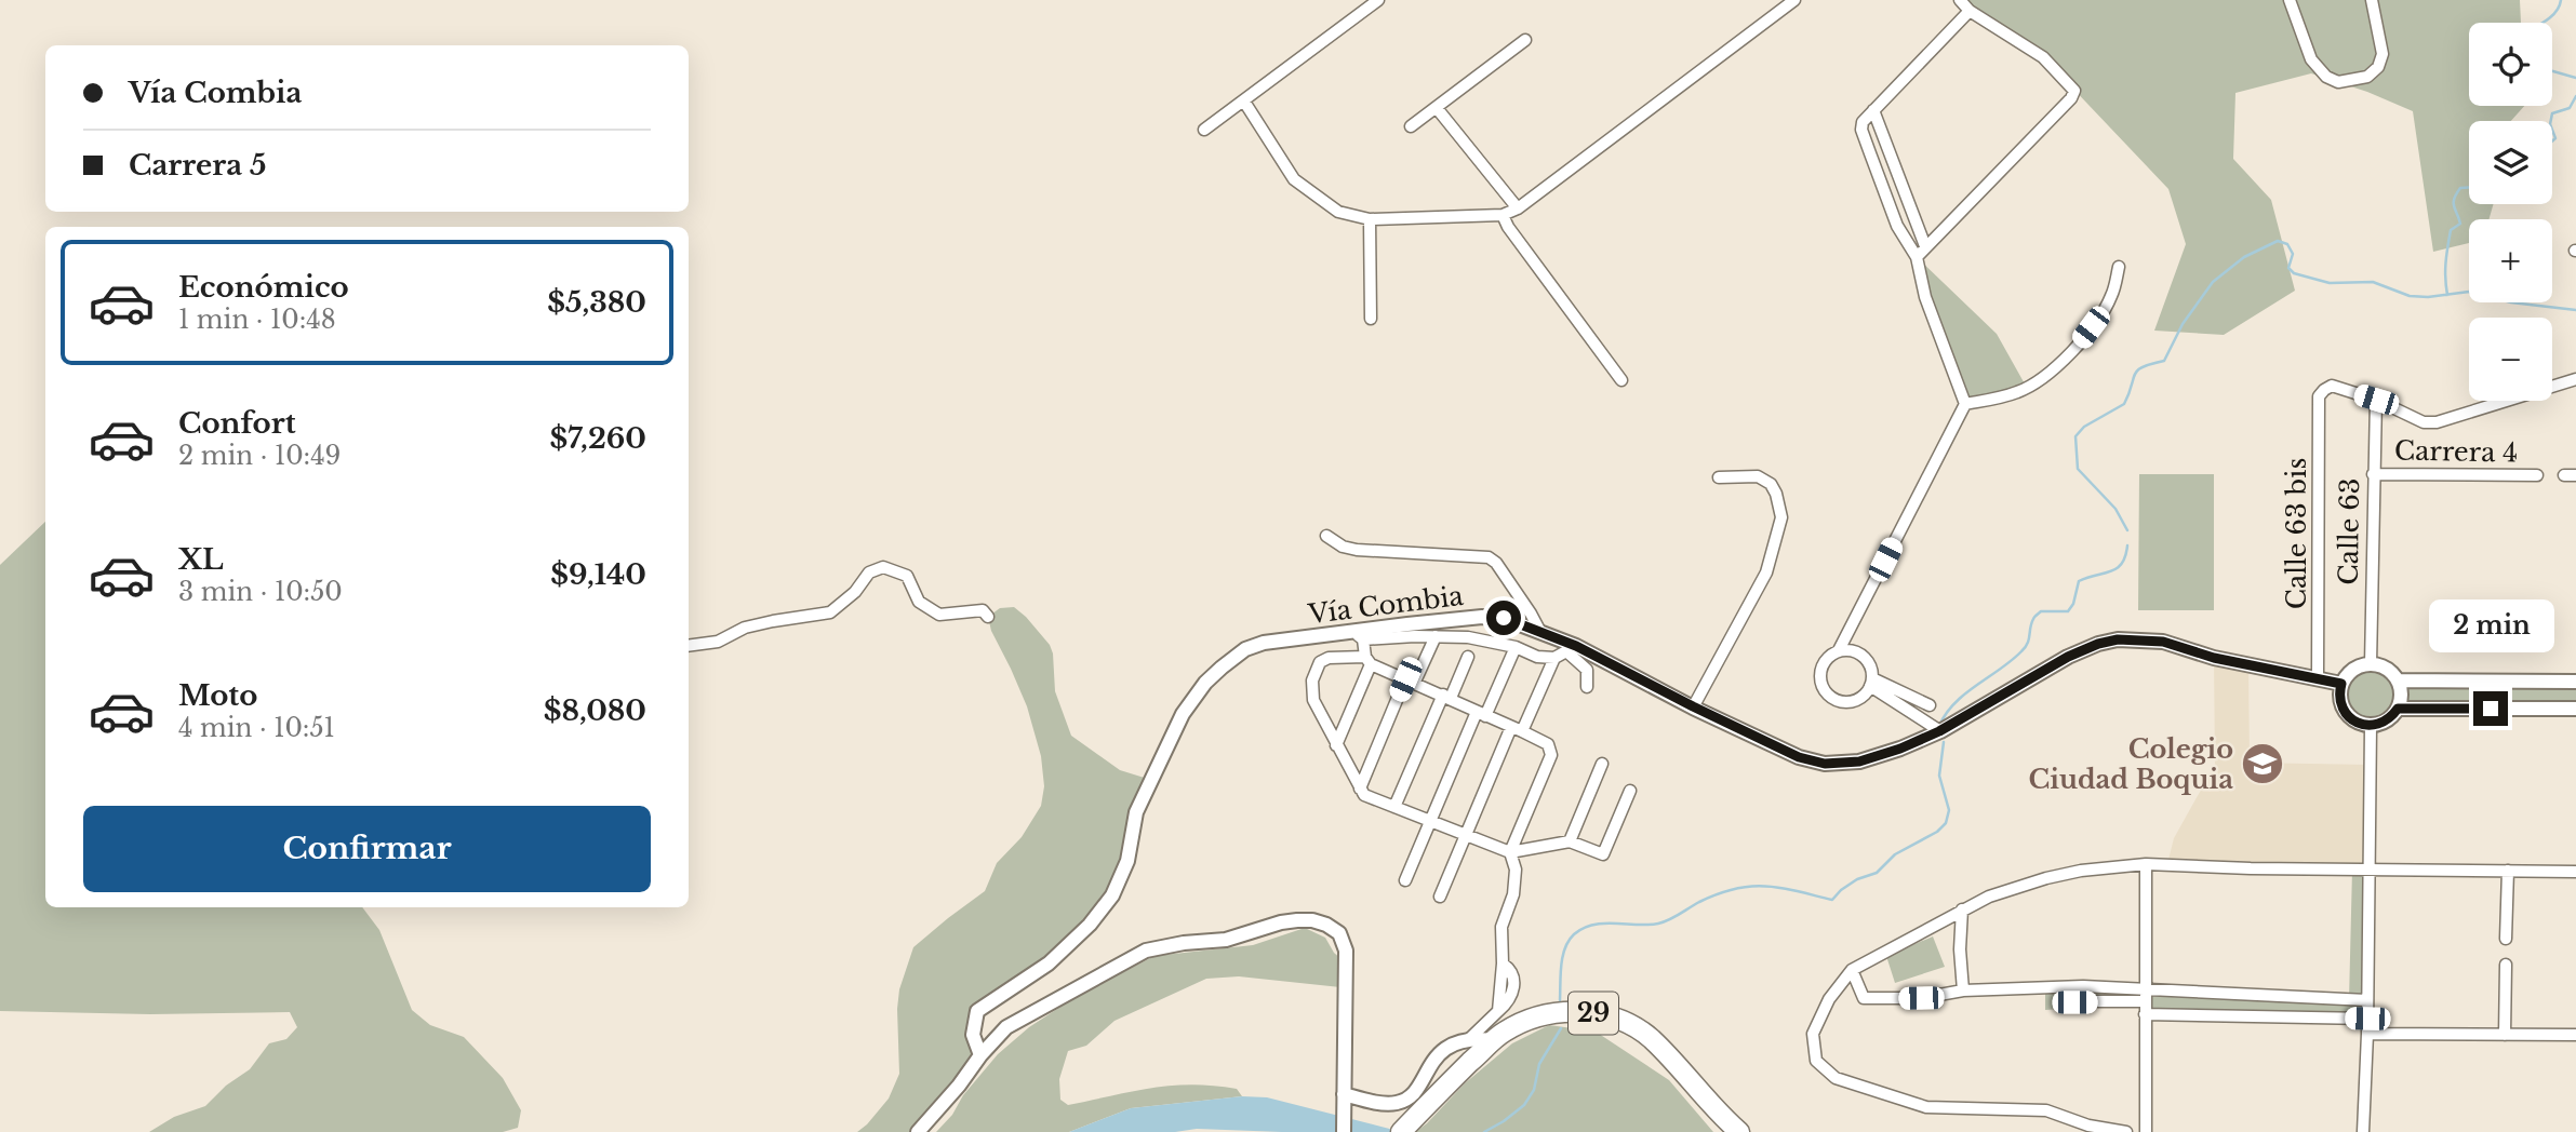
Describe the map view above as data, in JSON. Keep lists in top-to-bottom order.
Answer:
{
  "streets": {
    "highway": ["29"],
    "main road": ["Vía Combia"],
    "street": ["Carrera 4", "Calle 63", "Calle 63 bis"]
  },
  "crossings": [
    ["Carrera 4", "Calle 63"],
    ["Calle 63", "Calle 63 bis"],
    ["Calle 63", "Vía Combia"],
    ["Calle 63 bis", "Vía Combia"]
  ],
  "places": {
    "school or university": ["Colegio Ciudad Boquia"]
  },
  "page": {
    "map_buttons": ["+", "−"],
    "banner": ["Vía Combia", "Carrera 5"],
    "list": [
      {
        "name": "Económico",
        "note": "1 min · 10:48",
        "value": "$5,380"
      },
      {
        "name": "Confort",
        "note": "2 min · 10:49",
        "value": "$7,260"
      },
      {
        "name": "XL",
        "note": "3 min · 10:50",
        "value": "$9,140"
      },
      {
        "name": "Moto",
        "note": "4 min · 10:51",
        "value": "$8,080"
      }
    ],
    "bubble": "2 min",
    "buttons": "Confirmar"
  }
}
